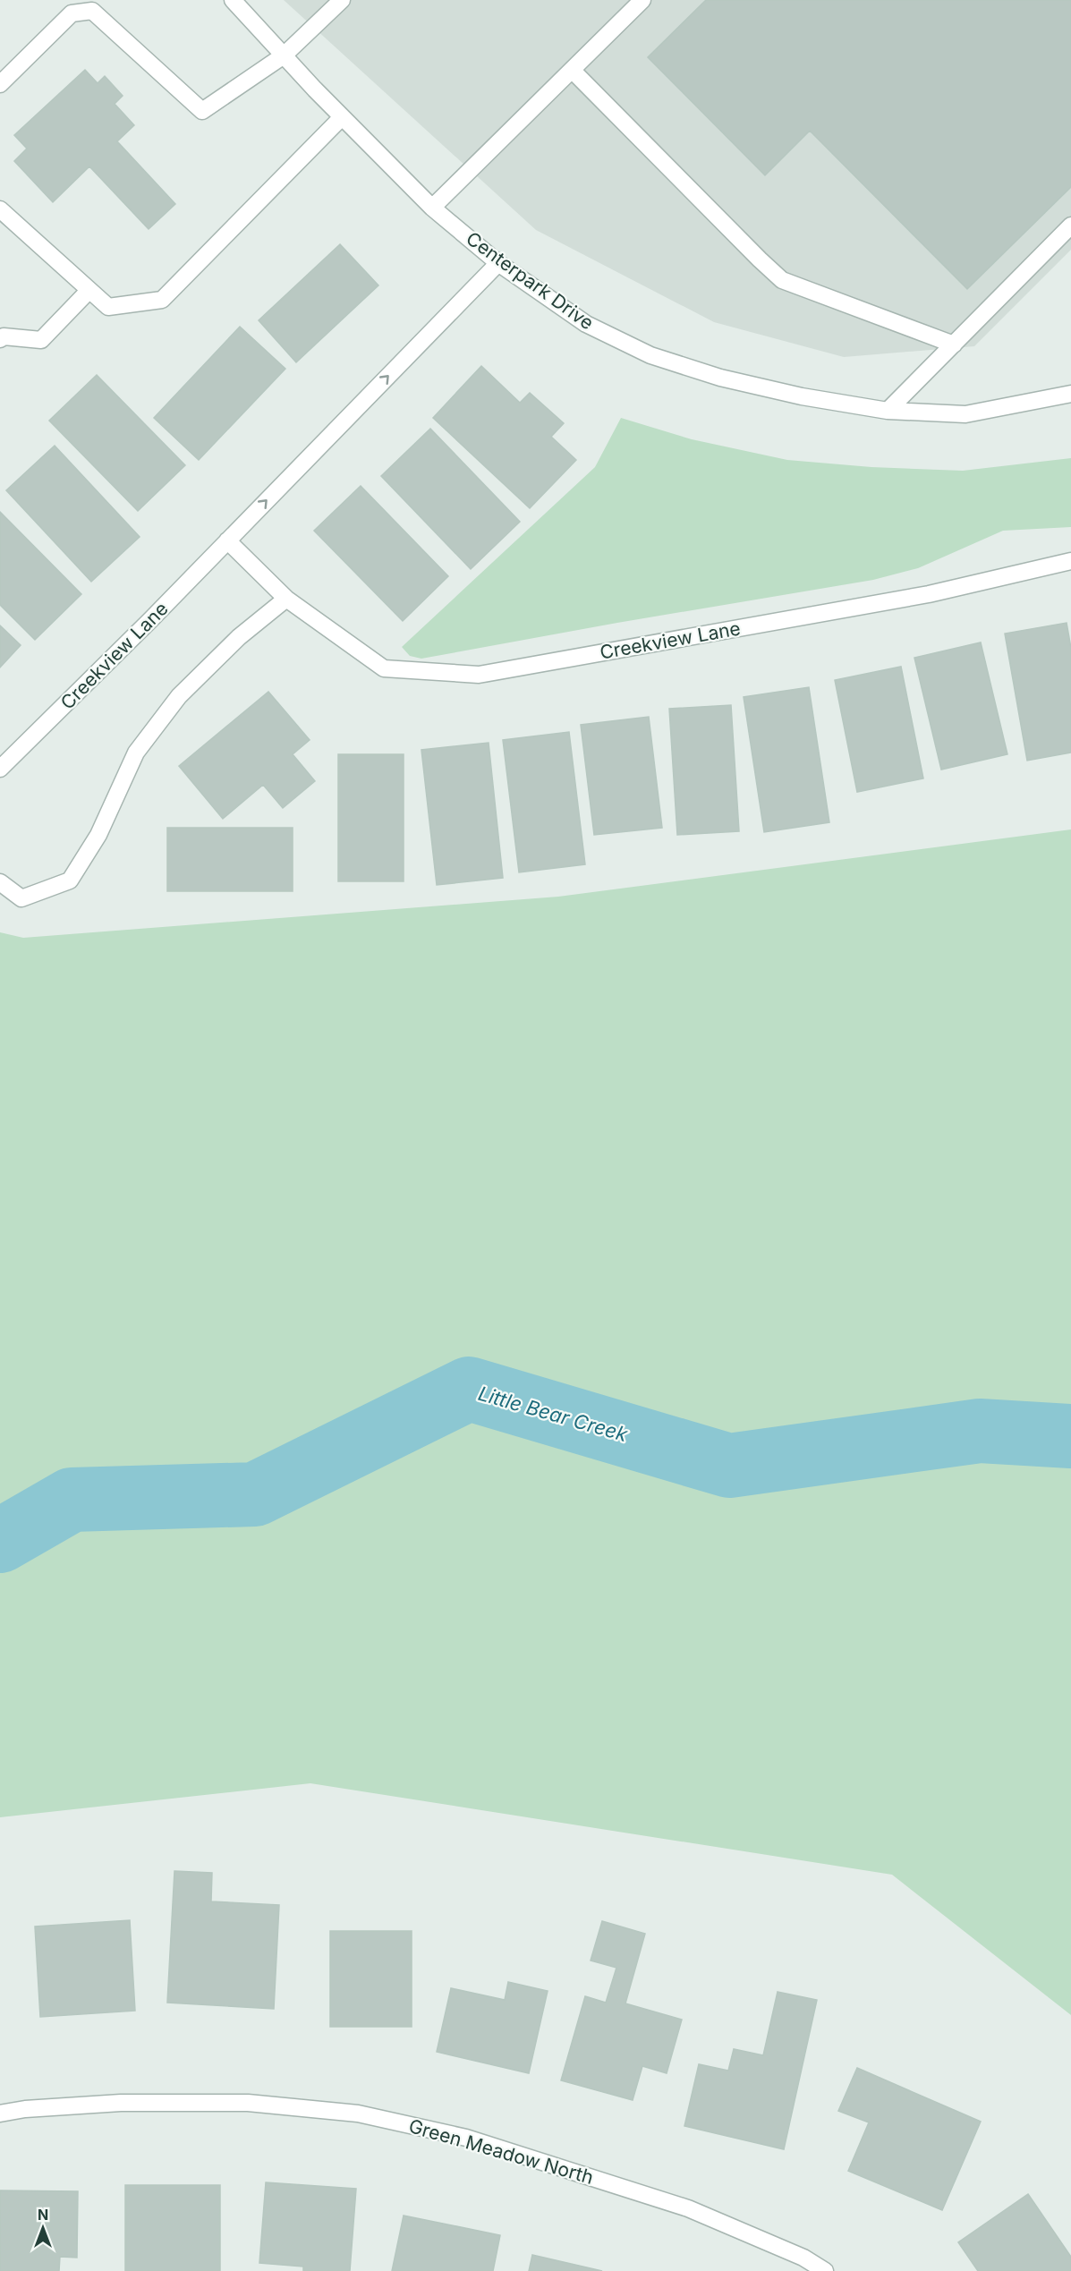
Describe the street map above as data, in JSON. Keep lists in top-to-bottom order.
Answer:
{
  "streets": {
    "street": ["Centerpark Drive", "Creekview Lane", "Green Meadow North"]
  },
  "crossings": [
    ["Centerpark Drive", "Creekview Lane"]
  ],
  "water": ["Little Bear Creek"],
  "north": "top"
}
